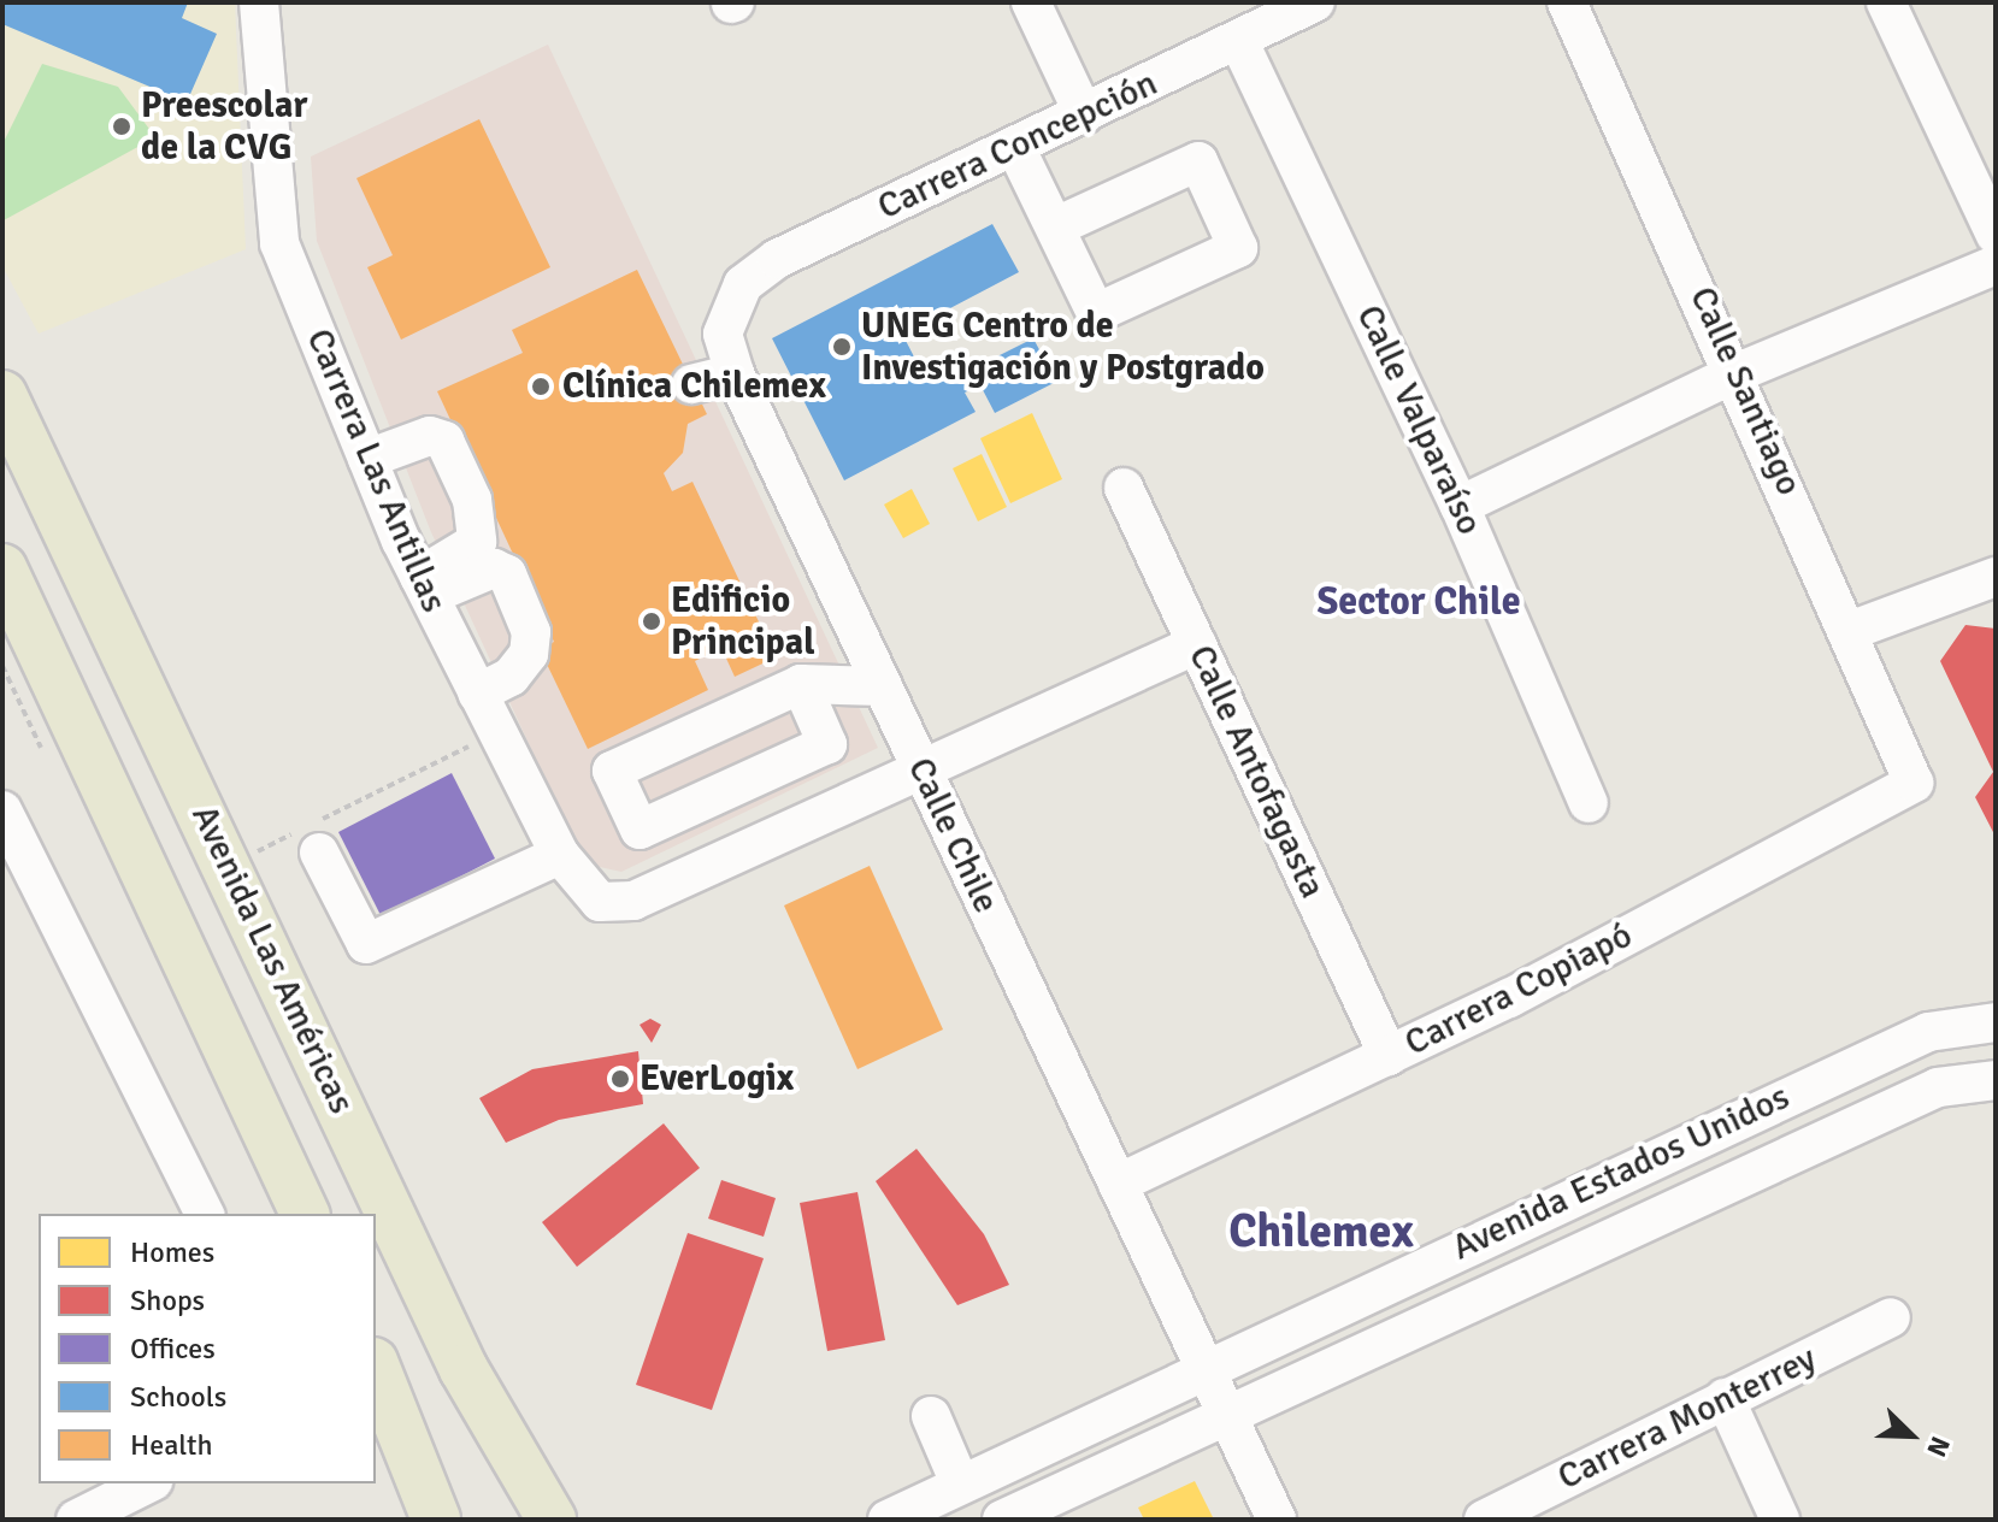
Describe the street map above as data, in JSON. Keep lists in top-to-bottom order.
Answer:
{
  "streets": {
    "main road": ["Avenida Las Américas"],
    "street": [
      "Carrera Concepción",
      "Calle Santiago",
      "Calle Valparaíso",
      "Carrera Las Antillas",
      "Calle Antofagasta",
      "Calle Chile",
      "Carrera Copiapó",
      "Avenida Estados Unidos",
      "Carrera Monterrey"
    ]
  },
  "crossings": [
    ["Carrera Concepción", "Calle Valparaíso"],
    ["Carrera Concepción", "Calle Chile"],
    ["Calle Santiago", "Carrera Copiapó"],
    ["Carrera Las Antillas", "Calle Chile"],
    ["Calle Antofagasta", "Carrera Copiapó"],
    ["Calle Chile", "Carrera Copiapó"],
    ["Calle Chile", "Avenida Estados Unidos"]
  ],
  "districts": ["Sector Chile", "Chilemex"],
  "places": [
    "Preescolar de la CVG",
    "UNEG Centro de Investigación y Postgrado",
    "Clínica Chilemex",
    "Edificio Principal",
    "EverLogix"
  ],
  "legend": [
    "Homes",
    "Shops",
    "Offices",
    "Schools",
    "Health"
  ],
  "north": "bottom right"
}
